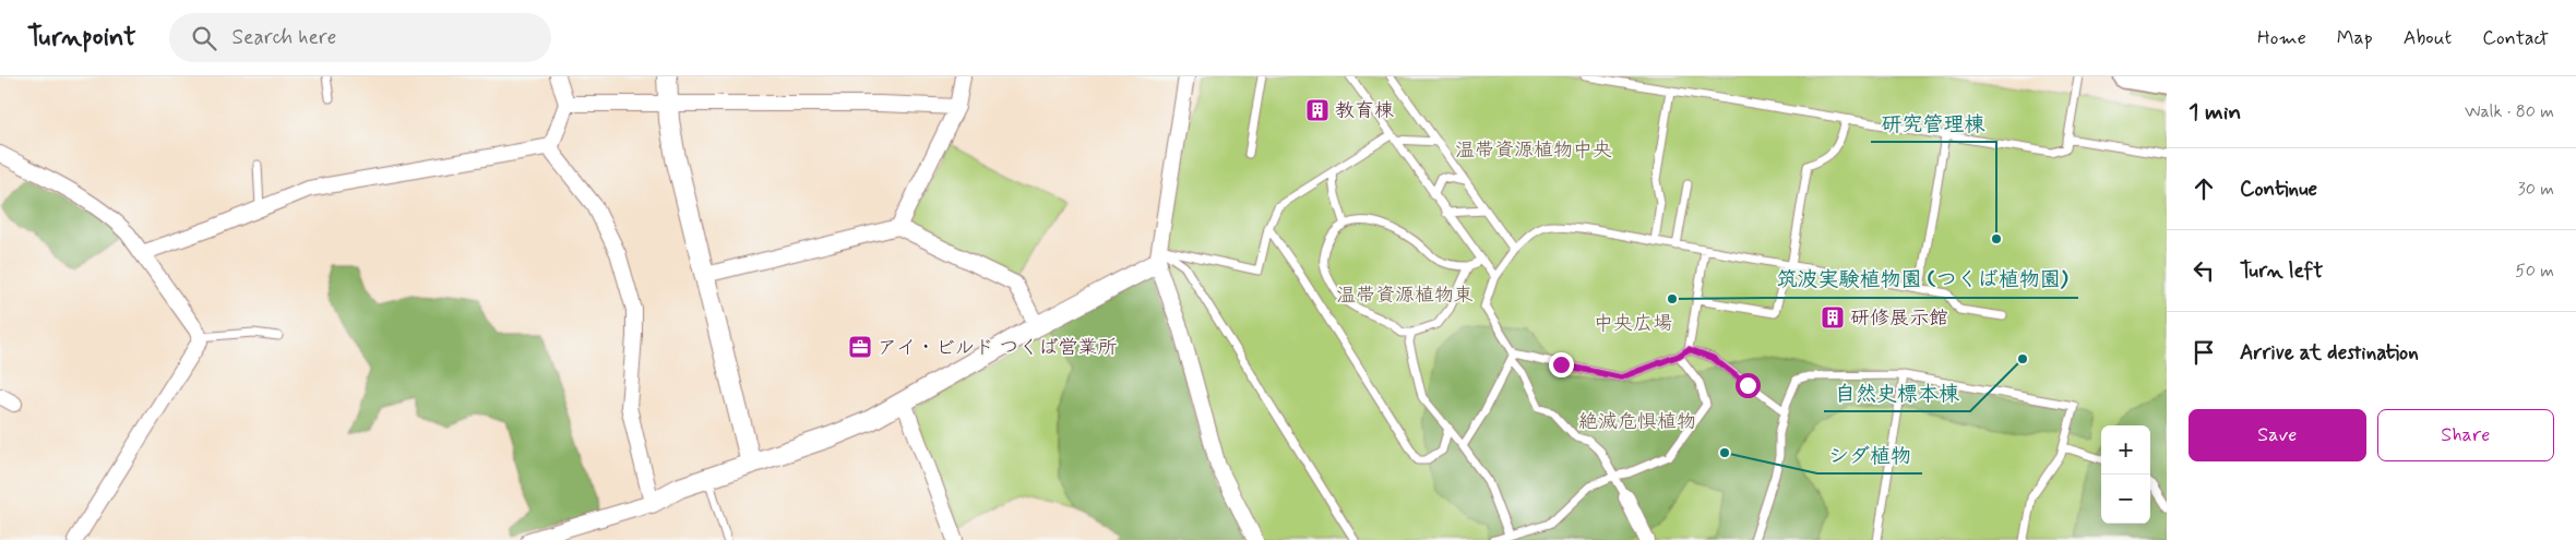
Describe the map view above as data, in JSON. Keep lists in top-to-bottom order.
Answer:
{
  "parks": [
    "温帯資源植物中央",
    "温帯資源植物東",
    "中央広場",
    "絶滅危惧植物"
  ],
  "places": {
    "building": ["教育棟", "研修展示館"],
    "other": [
      "研究管理棟",
      "筑波実験植物園 (つくば植物園)",
      "自然史標本棟",
      "シダ植物"
    ],
    "office": ["アイ・ビルド つくば営業所"]
  },
  "page": {
    "header": "Turnpoint",
    "search": "Search here",
    "nav": [
      "Home",
      "Map",
      "About",
      "Contact"
    ],
    "heading": ["1 min", "Walk · 80 m"],
    "list": [
      ["Continue", "30 m"],
      ["Turn left", "50 m"],
      "Arrive at destination"
    ],
    "buttons": ["Save", "Share"],
    "map_buttons": ["+", "−"]
  }
}
